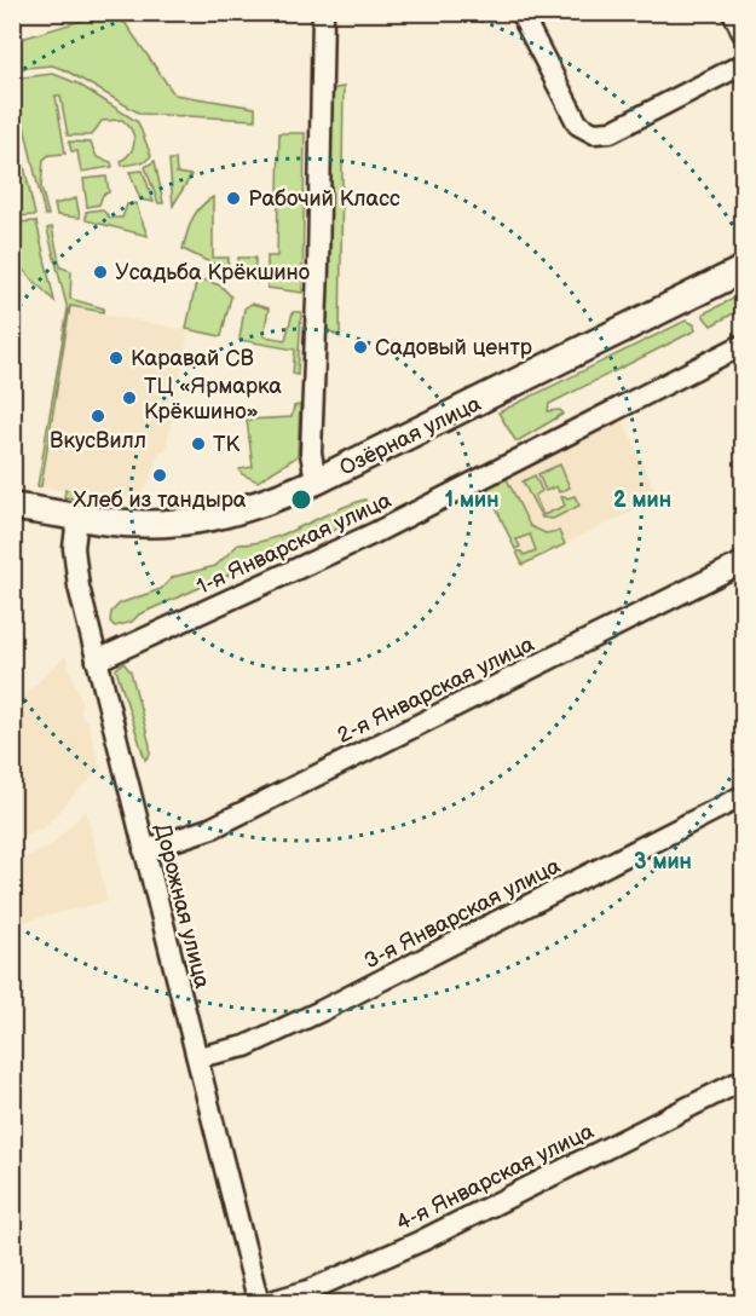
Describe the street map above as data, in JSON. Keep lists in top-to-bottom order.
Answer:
{
  "streets": {
    "main road": ["Озёрная улица"],
    "street": [
      "1-я Январская улица",
      "2-я Январская улица",
      "Дорожная улица",
      "3-я Январская улица",
      "4-я Январская улица"
    ]
  },
  "crossings": [
    ["Озёрная улица", "Дорожная улица"],
    ["1-я Январская улица", "Дорожная улица"],
    ["2-я Январская улица", "Дорожная улица"],
    ["Дорожная улица", "3-я Январская улица"],
    ["Дорожная улица", "4-я Январская улица"]
  ],
  "places": [
    "Рабочий Класс",
    "Усадьба Крёкшино",
    "Садовый центр",
    "Каравай СВ",
    "ТЦ «Ярмарка Крёкшино»",
    "ВкусВилл",
    "ТК",
    "Хлеб из тандыра"
  ],
  "rings": ["1 мин", "2 мин", "3 мин"]
}
